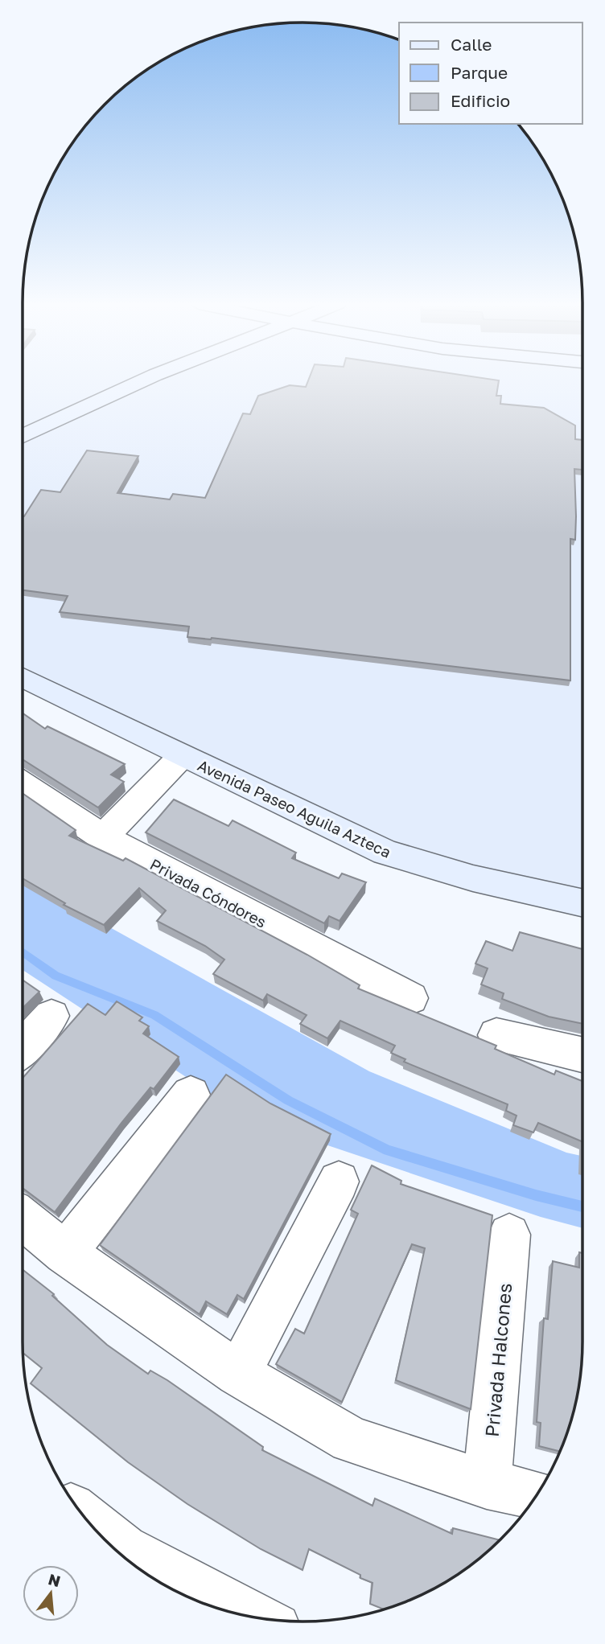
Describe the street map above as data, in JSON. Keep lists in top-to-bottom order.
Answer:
{
  "streets": {
    "street": ["Avenida Paseo Aguila Azteca", "Privada Cóndores", "Privada Halcones"]
  },
  "legend": ["Calle", "Parque", "Edificio"],
  "north": "top"
}
